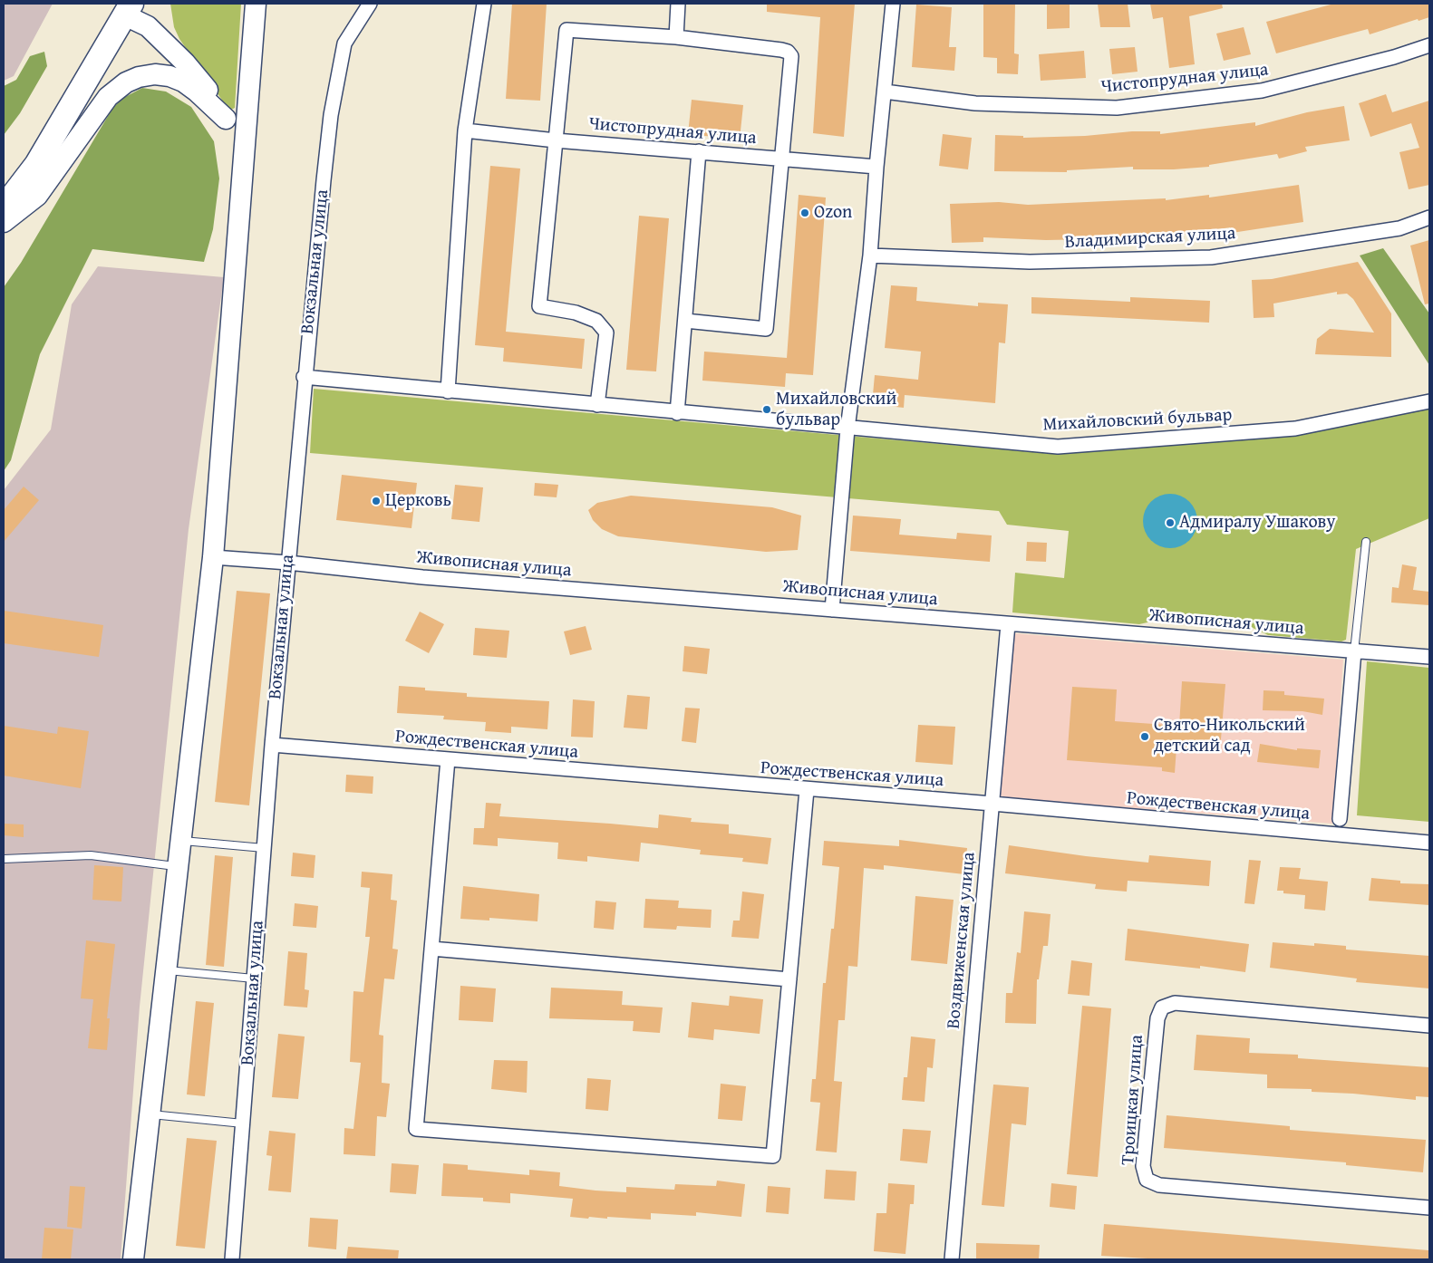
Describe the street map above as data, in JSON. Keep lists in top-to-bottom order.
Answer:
{
  "streets": {
    "street": [
      "Чистопрудная улица",
      "Владимирская улица",
      "Вокзальная улица",
      "Михайловский бульвар",
      "Живописная улица",
      "Рождественская улица",
      "Воздвиженская улица",
      "Троицкая улица"
    ]
  },
  "crossings": [
    ["Вокзальная улица", "Михайловский бульвар"],
    ["Вокзальная улица", "Живописная улица"],
    ["Вокзальная улица", "Рождественская улица"],
    ["Живописная улица", "Воздвиженская улица"],
    ["Рождественская улица", "Воздвиженская улица"]
  ],
  "places": [
    "Ozon",
    "Михайловский бульвар",
    "Церковь",
    "Адмиралу Ушакову",
    "Свято-Никольский детский сад"
  ]
}
